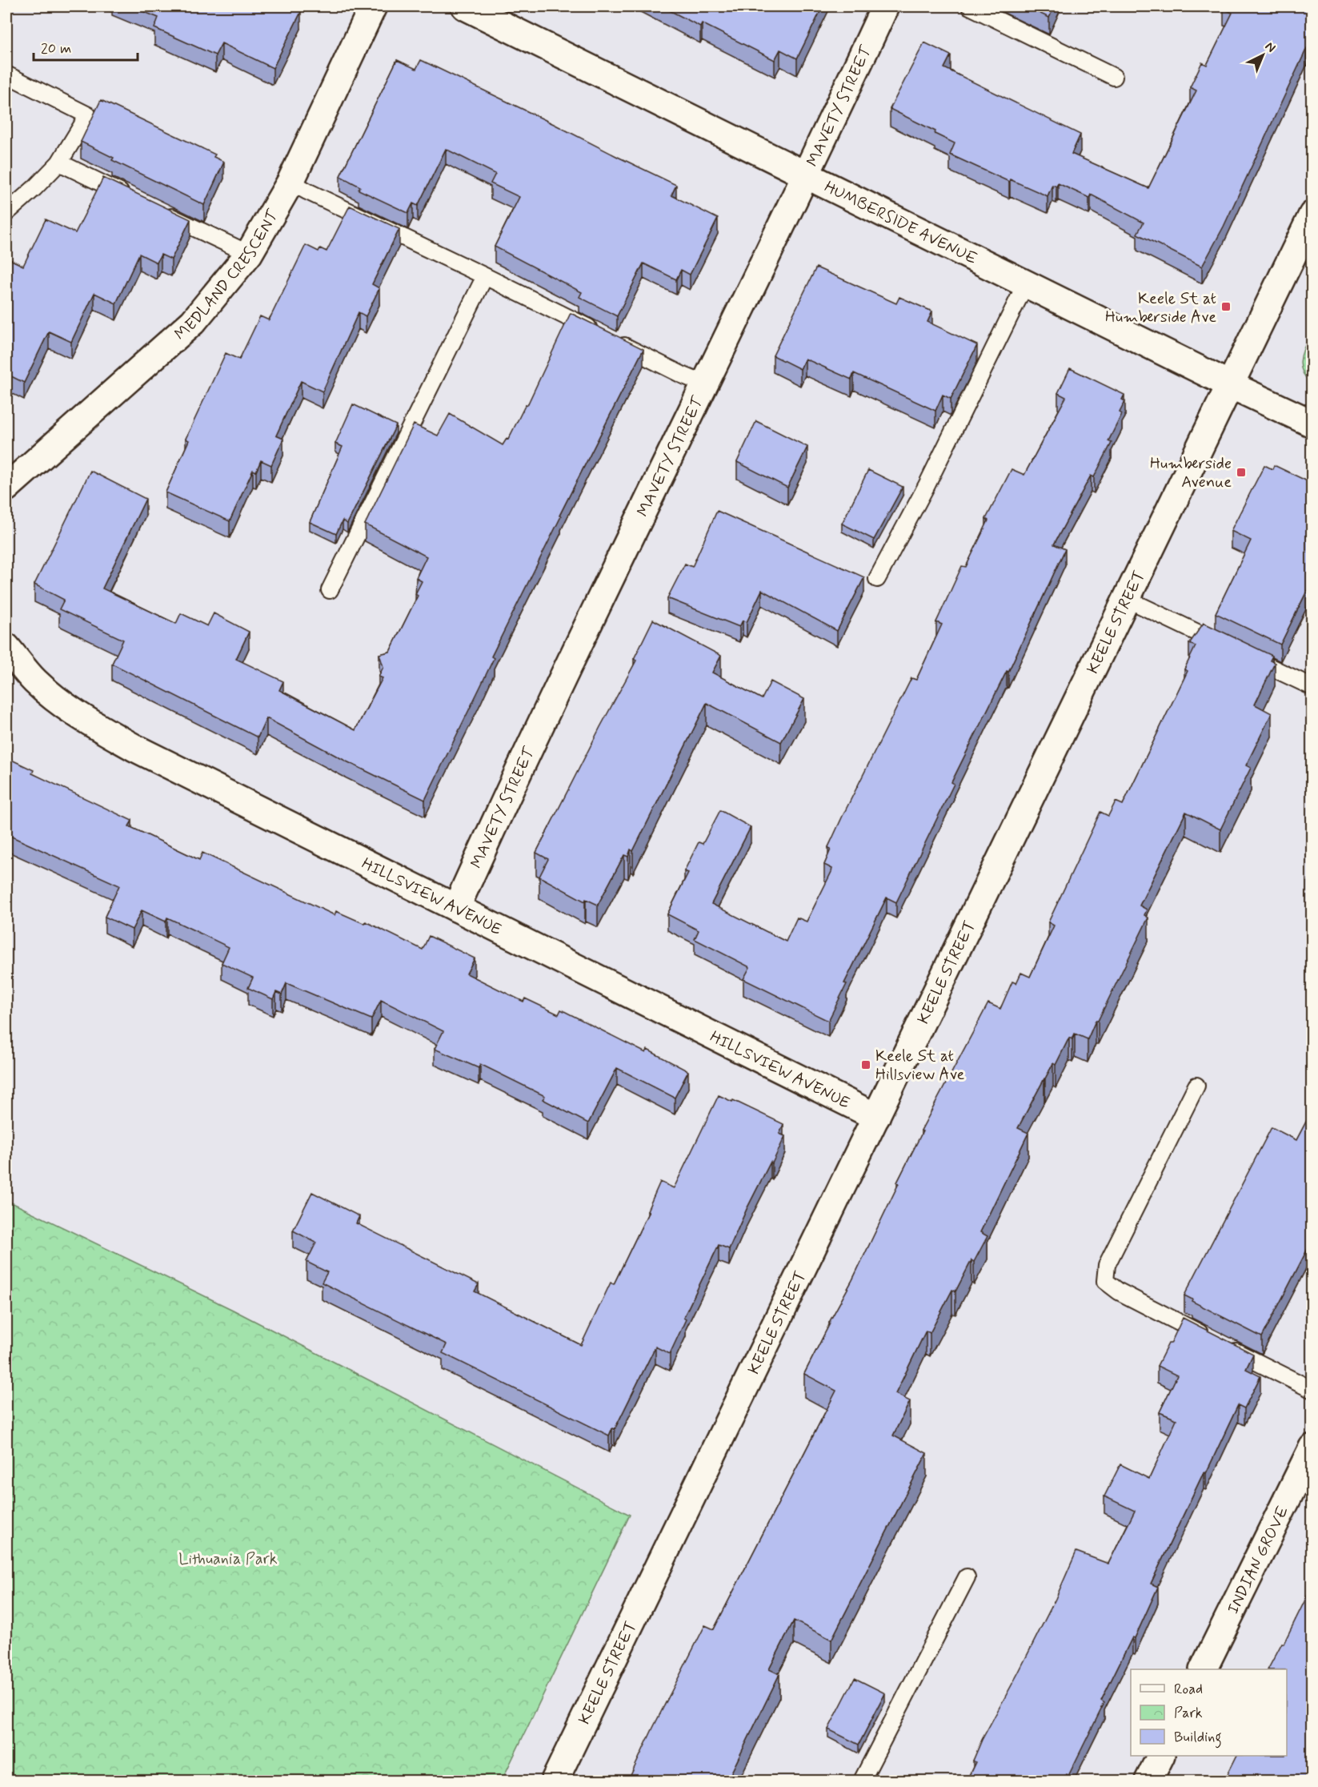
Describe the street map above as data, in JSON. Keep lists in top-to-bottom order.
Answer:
{
  "streets": {
    "street": [
      "MAVETY STREET",
      "HUMBERSIDE AVENUE",
      "MEDLAND CRESCENT",
      "KEELE STREET",
      "HILLSVIEW AVENUE",
      "INDIAN GROVE"
    ]
  },
  "crossings": [
    ["MAVETY STREET", "HUMBERSIDE AVENUE"],
    ["MAVETY STREET", "HILLSVIEW AVENUE"],
    ["HUMBERSIDE AVENUE", "KEELE STREET"],
    ["KEELE STREET", "HILLSVIEW AVENUE"]
  ],
  "parks": ["Lithuania Park"],
  "places": {
    "transit": ["Keele St at Humberside Ave", "Humberside Avenue", "Keele St at Hillsview Ave"]
  },
  "legend": ["Road", "Park", "Building"],
  "scale_bar": "20 m",
  "north": "top right"
}
